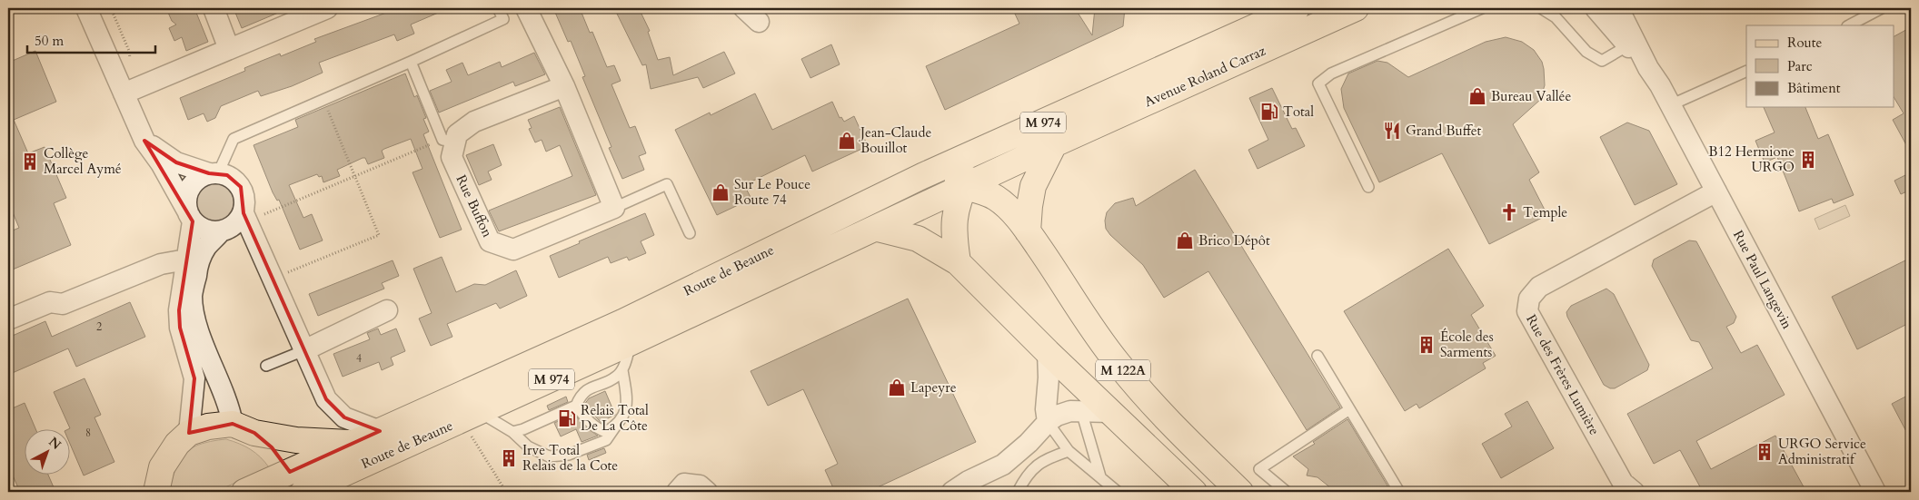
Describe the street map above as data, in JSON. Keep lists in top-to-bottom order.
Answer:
{
  "streets": {
    "main road": [
      "Avenue Roland Carraz",
      "M 974",
      "Route de Beaune",
      "M 122A"
    ],
    "street": ["Rue Buffon", "Rue Paul Langevin", "Rue des Frères Lumière"]
  },
  "crossings": [
    ["Avenue Roland Carraz", "Route de Beaune"],
    ["Route de Beaune", "M 122A"],
    ["Rue Paul Langevin", "Rue des Frères Lumière"]
  ],
  "places": {
    "shop": [
      "Bureau Vallée",
      "Jean-Claude Bouillot",
      "Sur Le Pouce Route 74",
      "Brico Dépôt",
      "Lapeyre"
    ],
    "fuel station": ["Total", "Relais Total De La Côte"],
    "restaurant": ["Grand Buffet"],
    "building": [
      "B12 Hermione URGO",
      "Collège Marcel Aymé",
      "École des Sarments",
      "URGO Service Administratif",
      "Irve Total Relais de la Cote"
    ],
    "church": ["Temple"]
  },
  "house_numbers": ["2", "4", "8"],
  "legend": ["Route", "Parc", "Bâtiment"],
  "scale_bar": "50 m",
  "north": "top right"
}
